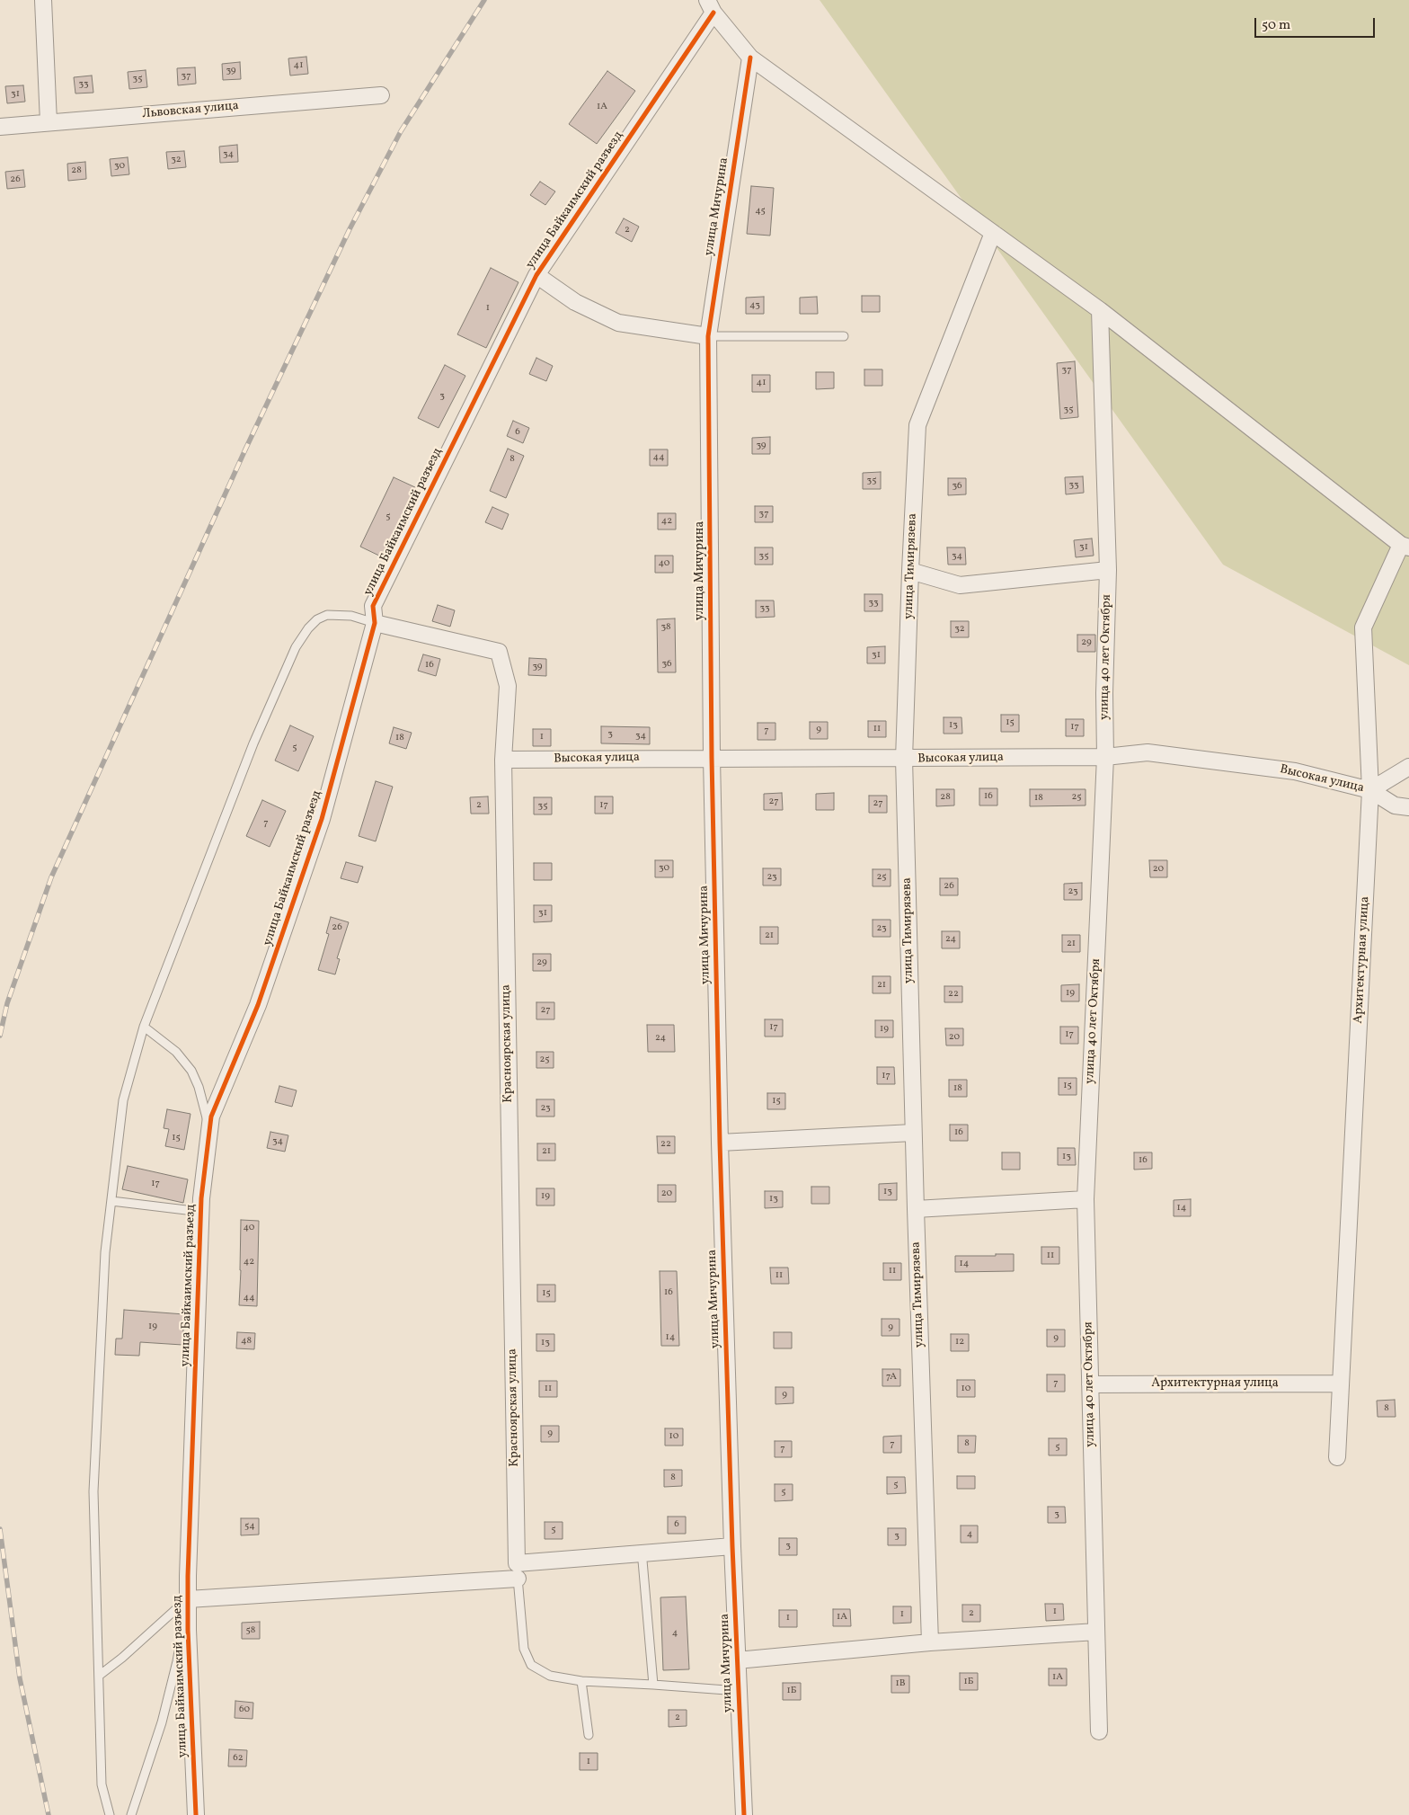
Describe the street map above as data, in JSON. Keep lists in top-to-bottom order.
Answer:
{
  "streets": {
    "street": [
      "Львовская улица",
      "улица Байкаимский разъезд",
      "улица Мичурина",
      "улица Тимирязева",
      "улица 40 лет Октября",
      "Высокая улица",
      "Архитектурная улица",
      "Красноярская улица"
    ]
  },
  "crossings": [
    ["улица Байкаимский разъезд", "Красноярская улица"],
    ["улица Мичурина", "Высокая улица"],
    ["улица Тимирязева", "Высокая улица"],
    ["улица 40 лет Октября", "Высокая улица"],
    ["улица 40 лет Октября", "Архитектурная улица"],
    ["Высокая улица", "Архитектурная улица"],
    ["Высокая улица", "Красноярская улица"]
  ],
  "house_numbers": [
    "41",
    "39",
    "37",
    "35",
    "33",
    "31",
    "1А",
    "34",
    "32",
    "30",
    "28",
    "26",
    "45",
    "2",
    "43",
    "1",
    "37",
    "41",
    "3",
    "35",
    "6",
    "39",
    "44",
    "8",
    "35",
    "33",
    "36",
    "37",
    "5",
    "42",
    "31",
    "35",
    "34",
    "40",
    "33",
    "33",
    "38",
    "32",
    "29",
    "31",
    "36",
    "16",
    "39",
    "15",
    "13",
    "17",
    "11",
    "9",
    "7",
    "3",
    "34",
    "1",
    "18",
    "5",
    "16",
    "28",
    "25",
    "18",
    "27",
    "27",
    "2",
    "17",
    "35",
    "7",
    "30",
    "20",
    "23",
    "25",
    "26",
    "23",
    "31",
    "26",
    "23",
    "21",
    "24",
    "21",
    "29",
    "21",
    "19",
    "22",
    "27",
    "17",
    "19",
    "17",
    "20",
    "24",
    "25",
    "17",
    "15",
    "18",
    "15",
    "23",
    "16",
    "15",
    "34",
    "22",
    "21",
    "13",
    "16",
    "17",
    "13",
    "20",
    "19",
    "13",
    "14",
    "40",
    "11",
    "42",
    "14",
    "11",
    "11",
    "16",
    "15",
    "44",
    "19",
    "9",
    "14",
    "9",
    "48",
    "12",
    "13",
    "7А",
    "7",
    "11",
    "10",
    "9",
    "8",
    "9",
    "10",
    "8",
    "7",
    "5",
    "7",
    "8",
    "5",
    "5",
    "3",
    "6",
    "54",
    "5",
    "4",
    "3",
    "3",
    "1",
    "2",
    "1",
    "1А",
    "1",
    "58",
    "4",
    "1А",
    "1Б",
    "1В",
    "1Б",
    "60",
    "2",
    "62",
    "1"
  ],
  "scale_bar": "50 m"
}
